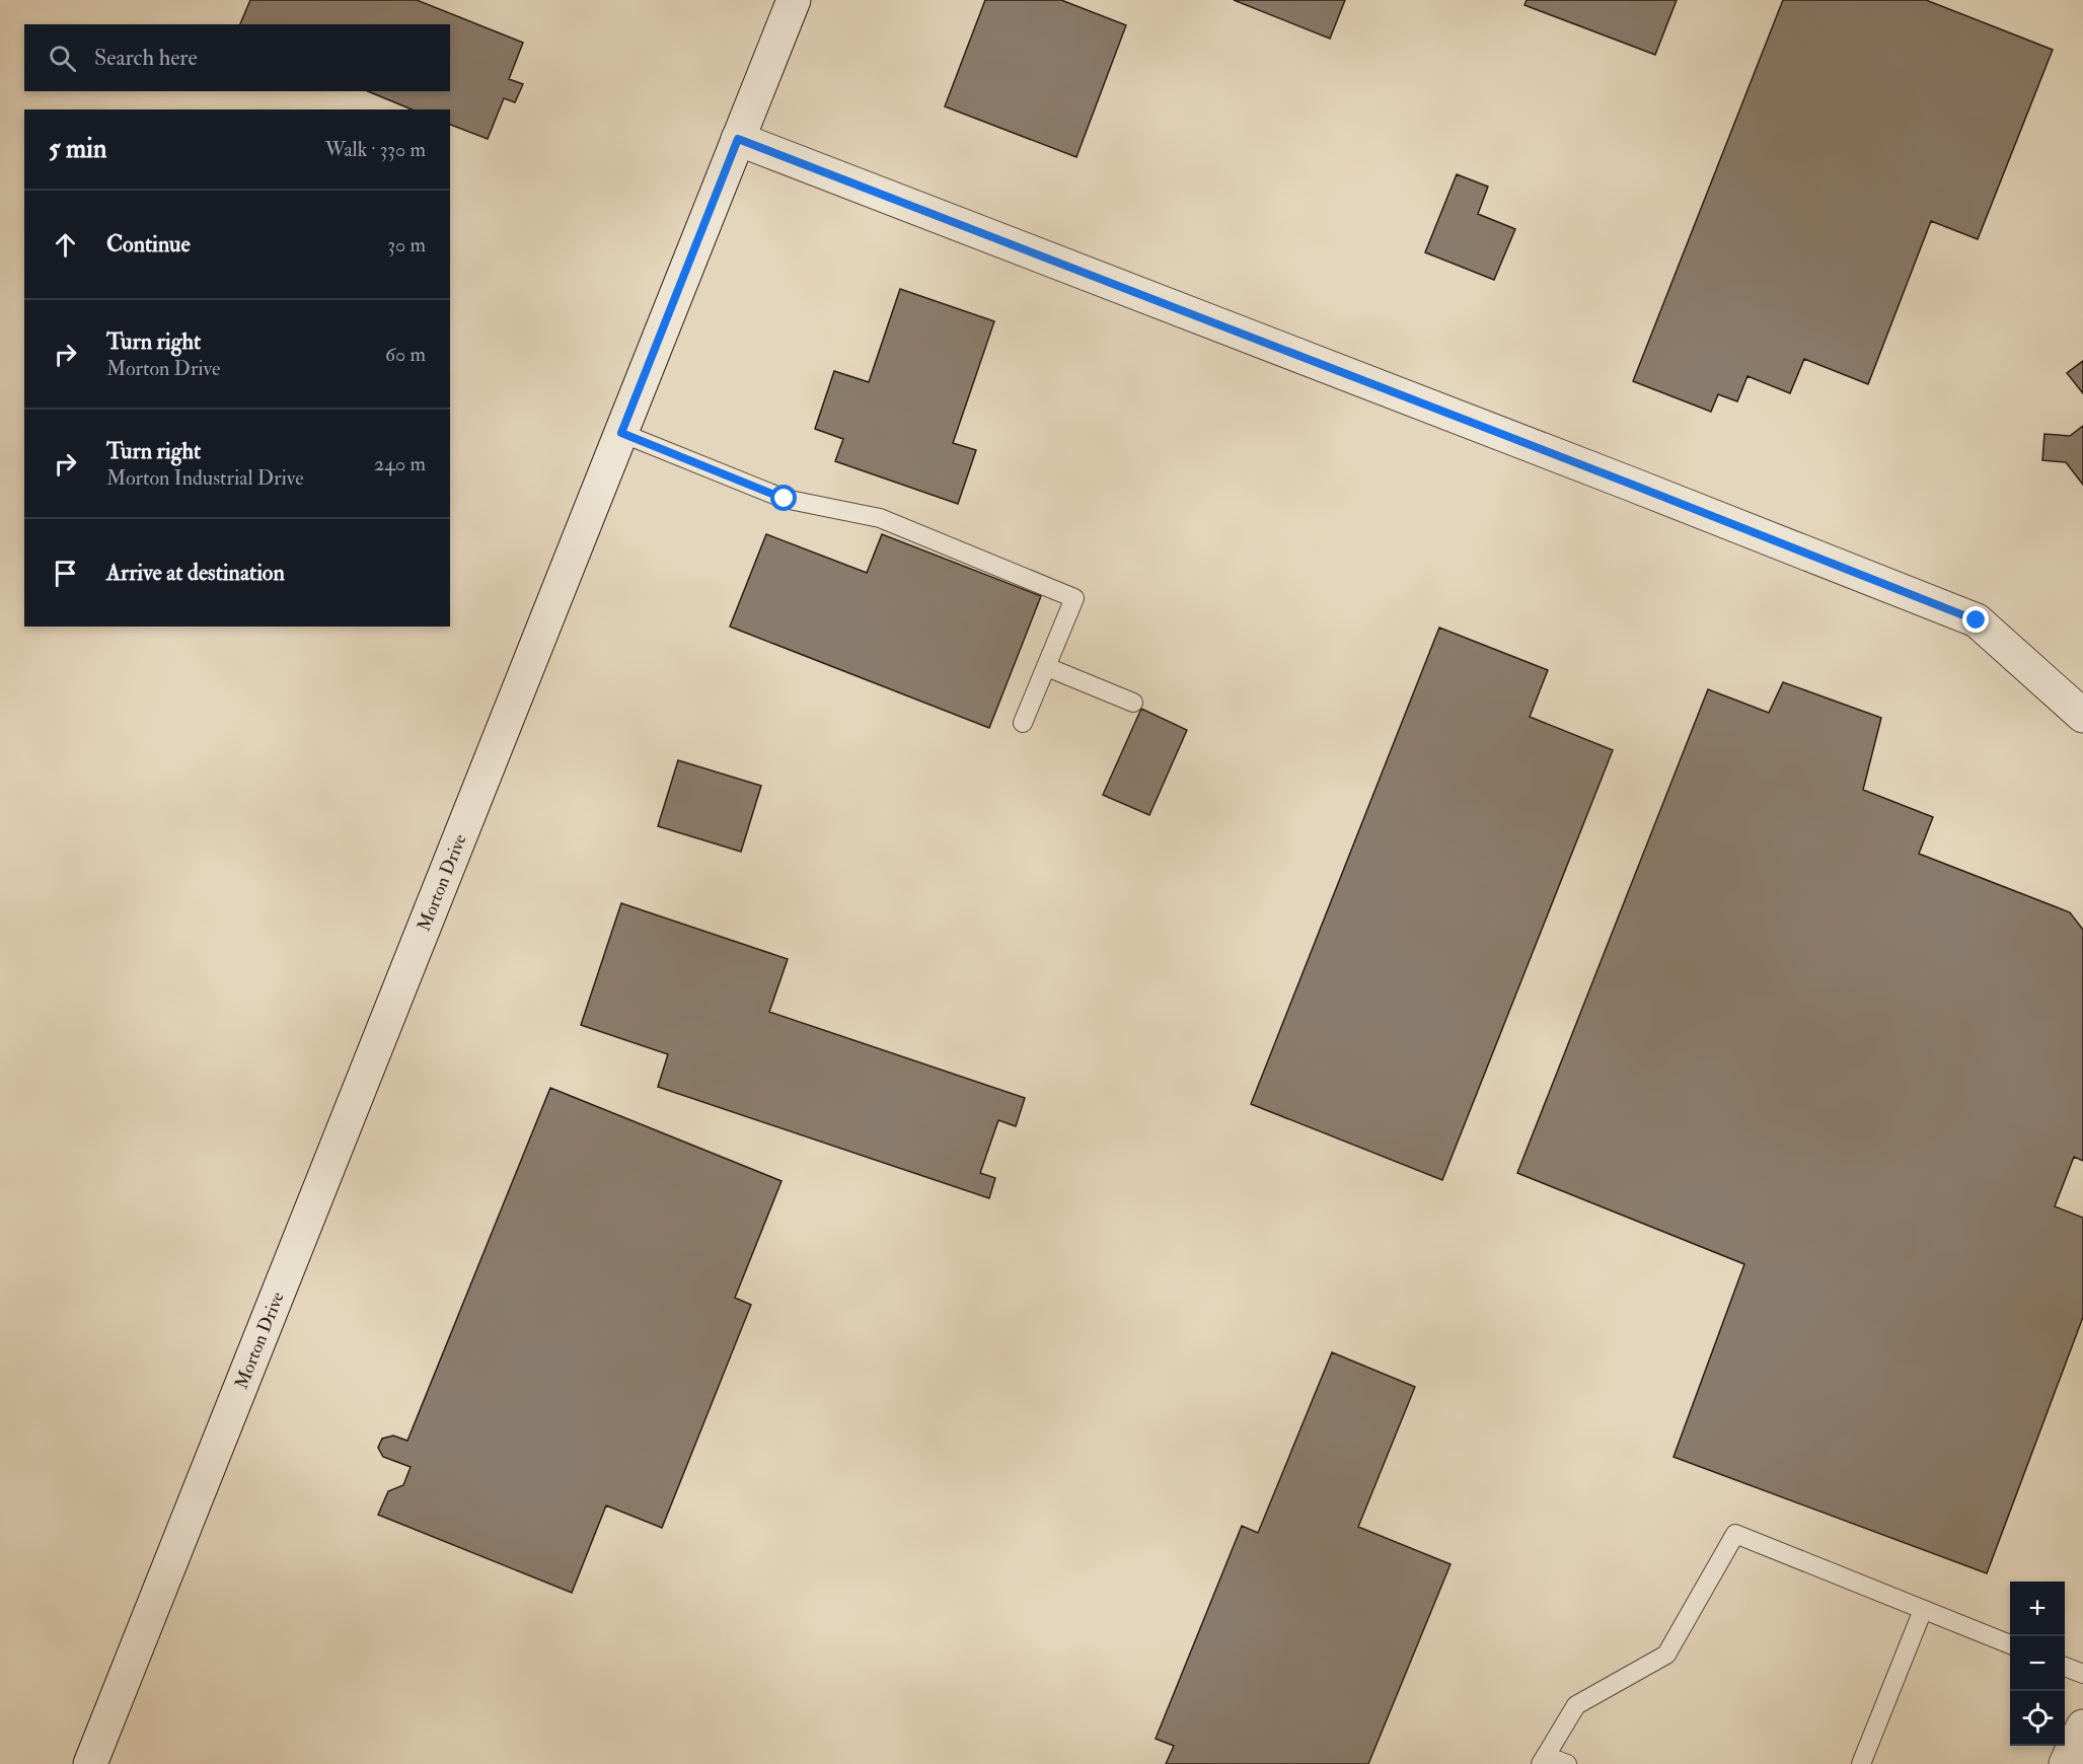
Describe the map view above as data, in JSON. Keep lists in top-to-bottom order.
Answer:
{
  "streets": {
    "street": ["Morton Drive"]
  },
  "page": {
    "search": "Search here",
    "heading": ["5 min", "Walk · 330 m"],
    "list": [
      ["Continue", "30 m"],
      ["Turn right", "Morton Drive", "60 m"],
      ["Turn right", "Morton Industrial Drive", "240 m"],
      "Arrive at destination"
    ],
    "map_buttons": ["+", "−"]
  }
}
